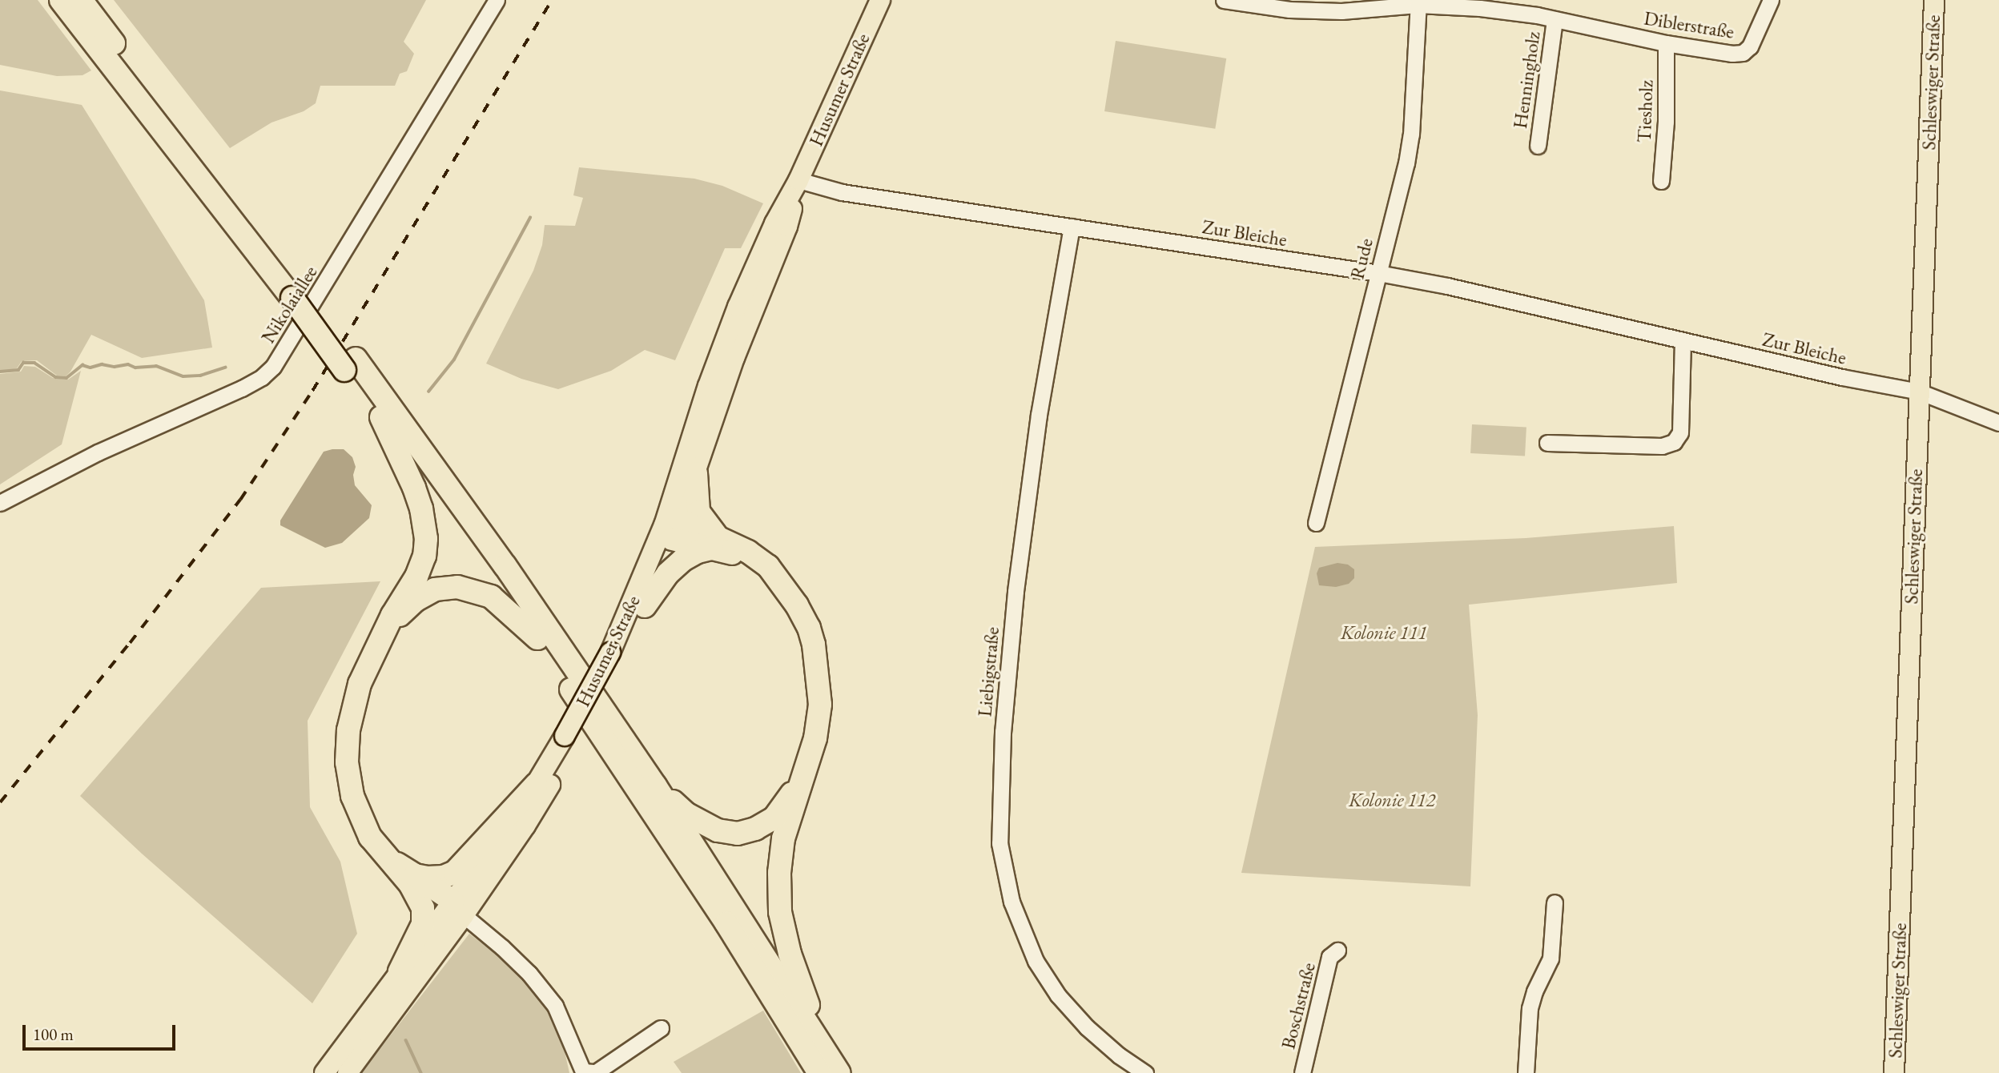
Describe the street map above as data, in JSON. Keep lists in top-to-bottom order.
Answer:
{
  "streets": {
    "main road": ["Schleswiger Straße", "Husumer Straße"],
    "street": [
      "Diblerstraße",
      "Henningholz",
      "Tiesholz",
      "Zur Bleiche",
      "Rude",
      "Nikolaiallee",
      "Liebigstraße",
      "Boschstraße"
    ]
  },
  "crossings": [
    ["Diblerstraße", "Henningholz"],
    ["Diblerstraße", "Tiesholz"],
    ["Diblerstraße", "Rude"],
    ["Schleswiger Straße", "Zur Bleiche"],
    ["Husumer Straße", "Zur Bleiche"],
    ["Zur Bleiche", "Rude"],
    ["Zur Bleiche", "Liebigstraße"]
  ],
  "parks": ["Kolonie 111", "Kolonie 112"],
  "scale_bar": "100 m"
}
